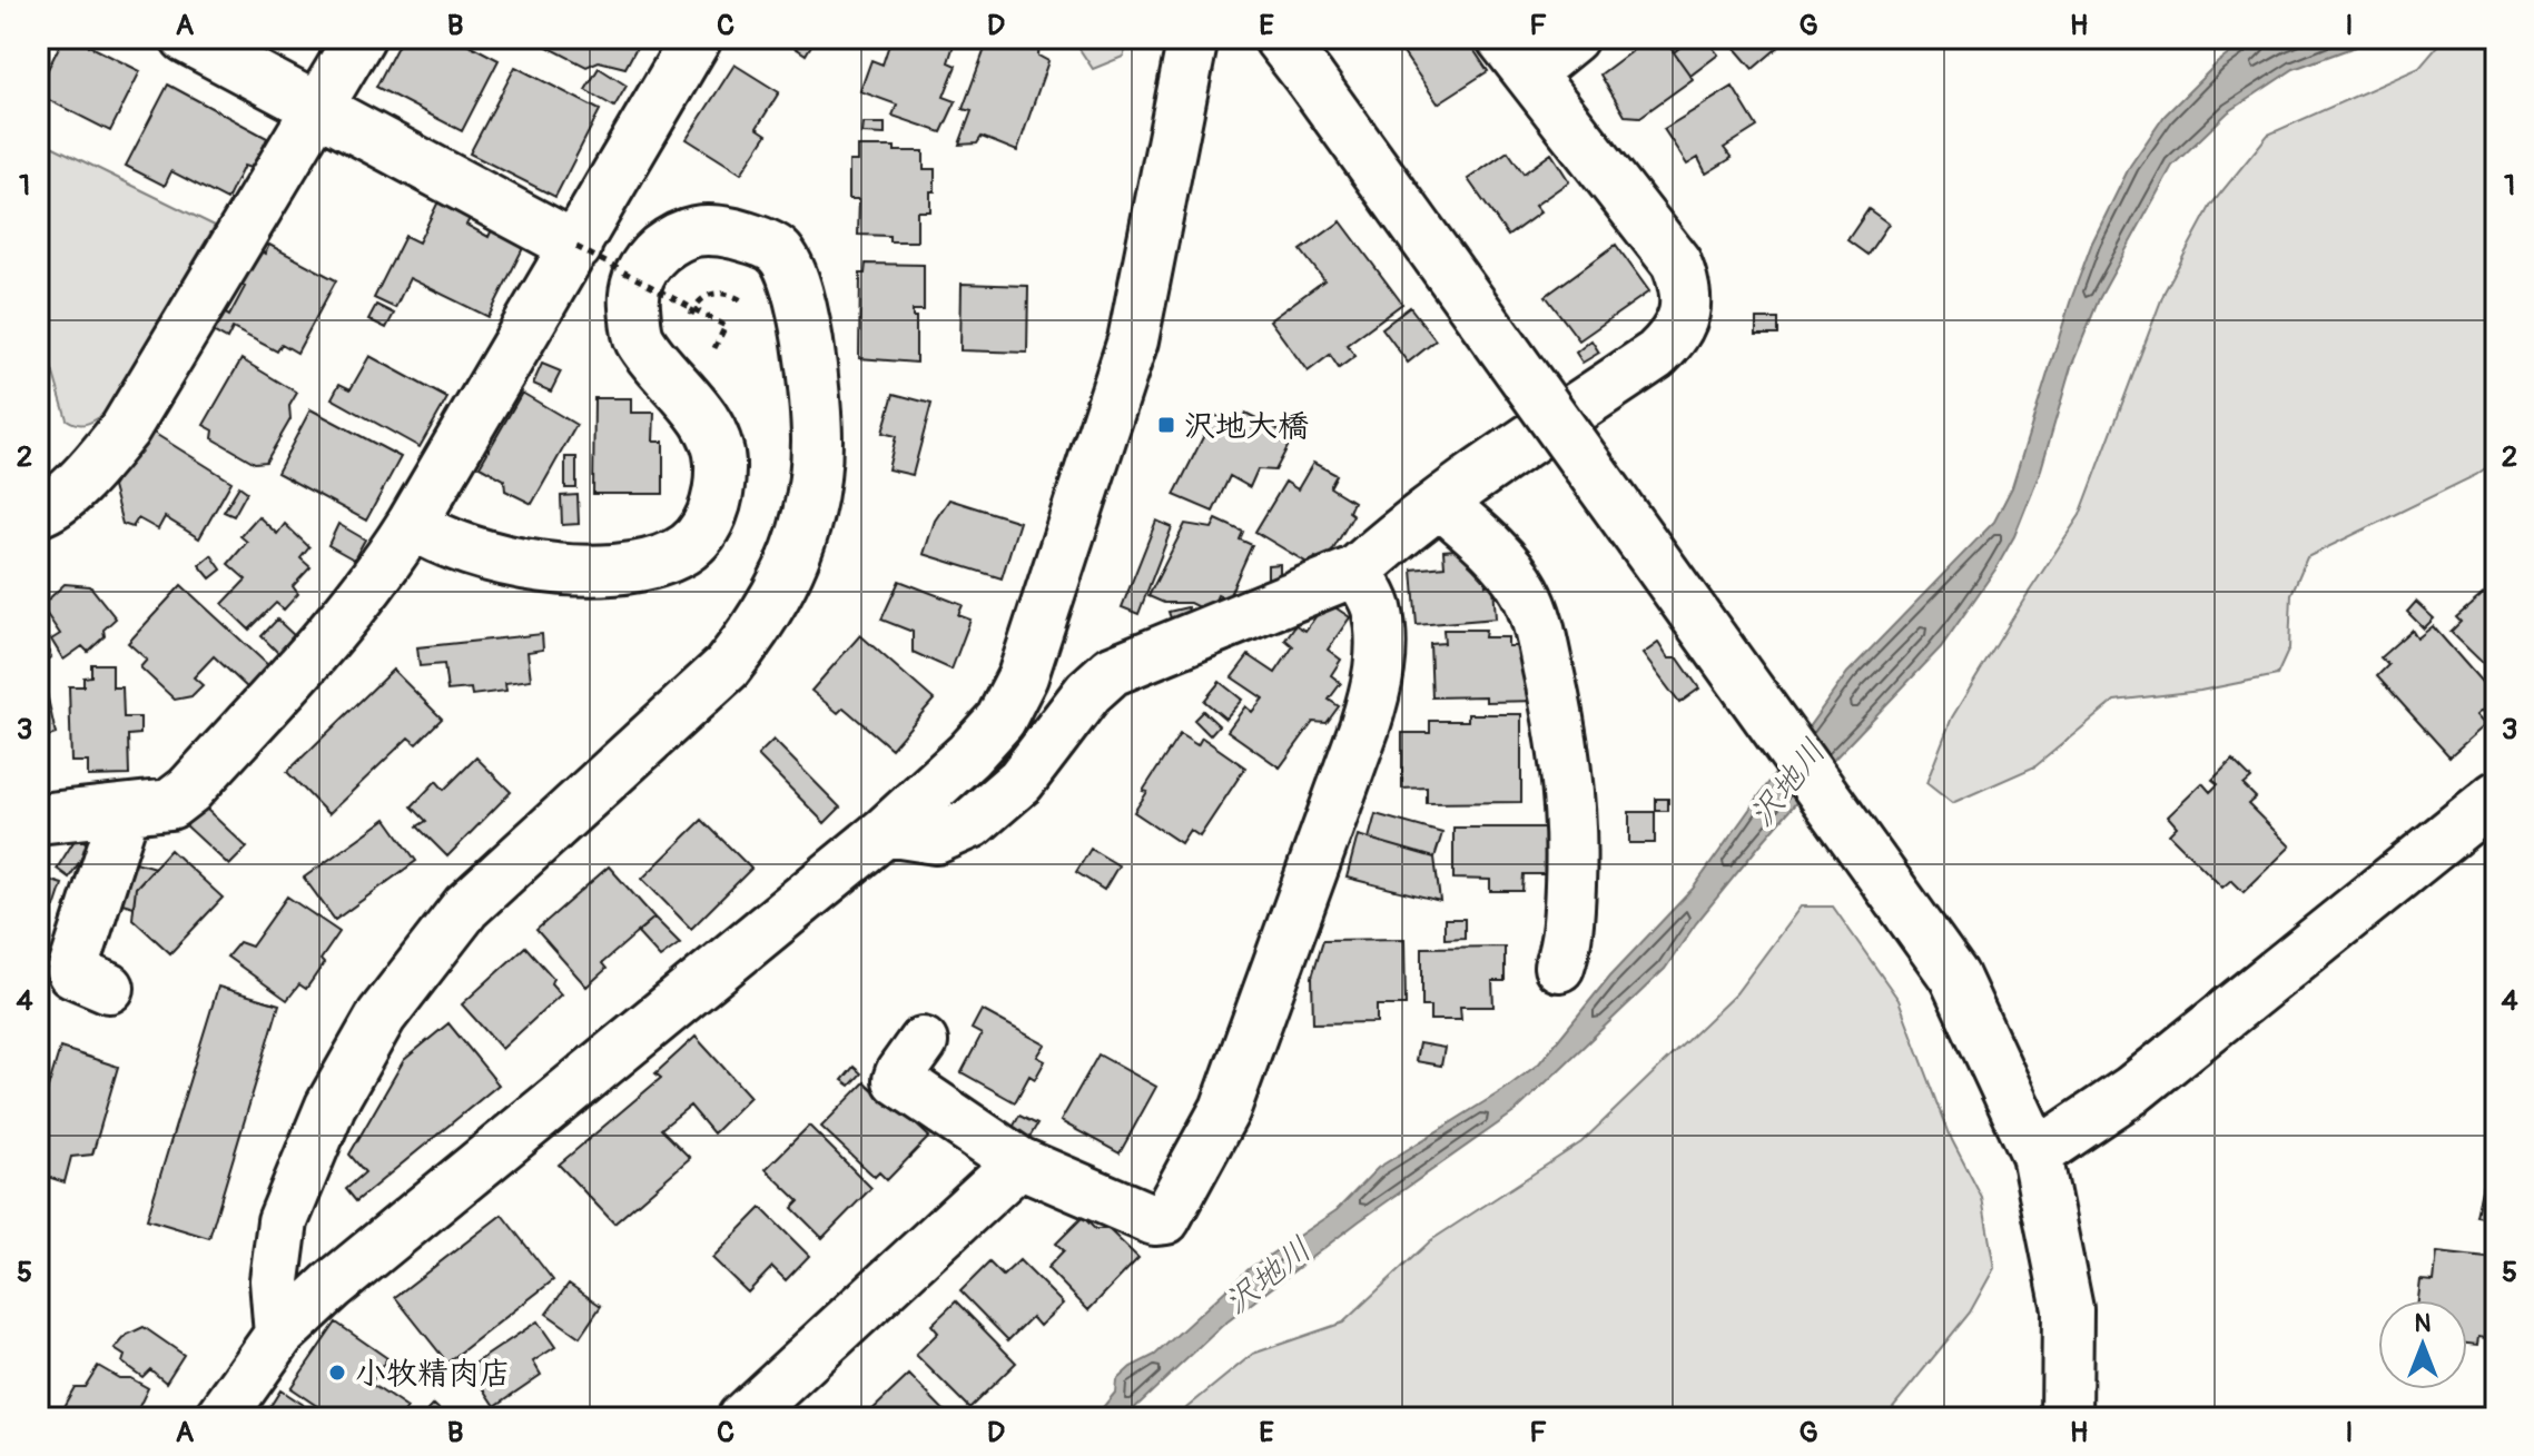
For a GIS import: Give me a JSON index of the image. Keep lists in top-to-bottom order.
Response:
{
  "water": ["沢地川"],
  "places": {
    "transit": ["沢地大橋"],
    "other": ["小牧精肉店"]
  },
  "north": "top",
  "grid": {
    "columns": [
      "A",
      "B",
      "C",
      "D",
      "E",
      "F",
      "G",
      "H",
      "I"
    ],
    "rows": [
      "1",
      "2",
      "3",
      "4",
      "5"
    ]
  }
}
